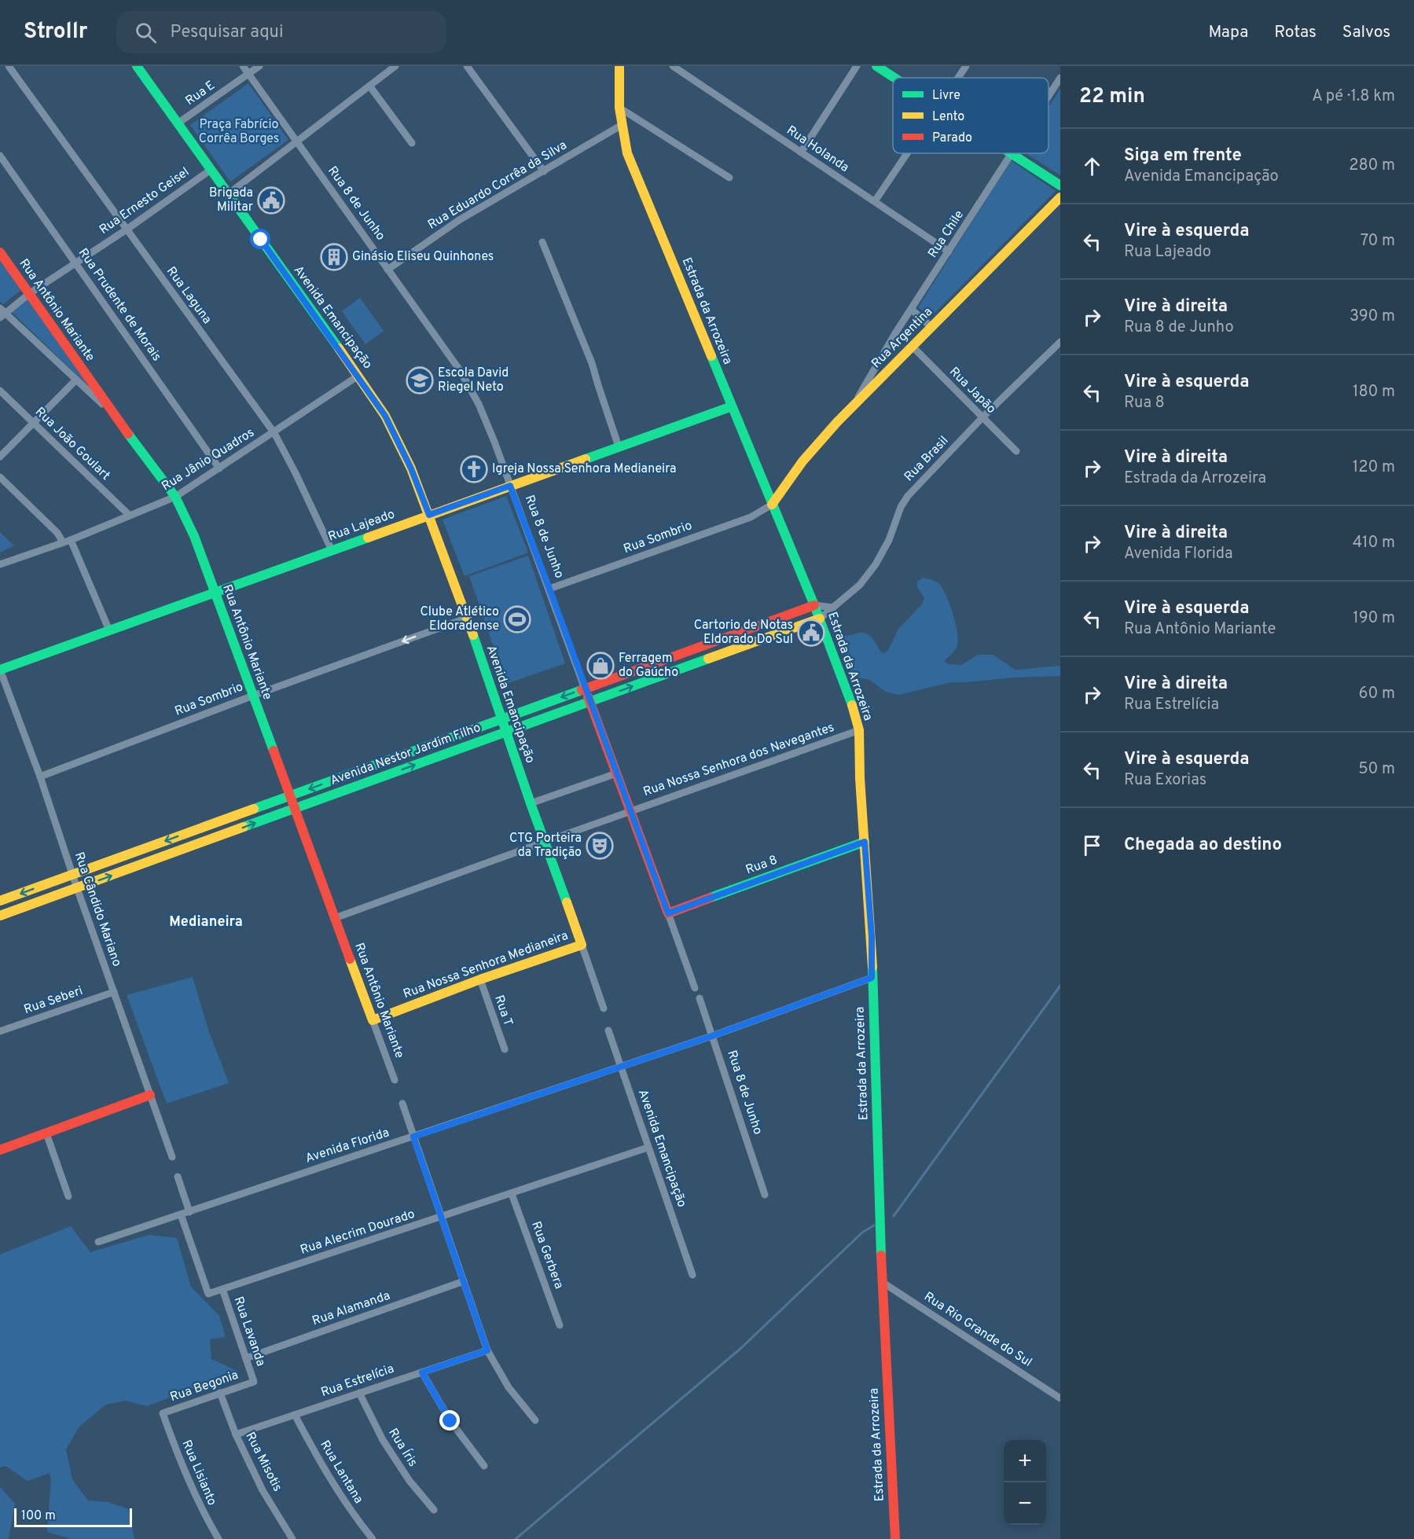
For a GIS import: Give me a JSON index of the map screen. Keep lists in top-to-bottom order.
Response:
{
  "streets": {
    "main road": [
      "Rua 8 de Junho",
      "Rua Antônio Mariante",
      "Estrada da Arrozeira",
      "Avenida Emancipação",
      "Rua Argentina",
      "Rua Lajeado",
      "Avenida Nestor Jardim Filho",
      "Rua 8",
      "Rua Nossa Senhora Medianeira"
    ],
    "street": [
      "Rua E",
      "Rua Holanda",
      "Rua Eduardo Corrêa da Silva",
      "Rua Ernesto Geisel",
      "Rua Chile",
      "Rua Laguna",
      "Rua Prudente de Morais",
      "Rua Japão",
      "Rua João Goulart",
      "Rua Brasil",
      "Rua Jânio Quadros",
      "Rua Sombrio",
      "Rua Nossa Senhora dos Navegantes",
      "Rua Cândido Mariano",
      "Rua Seberi",
      "Rua T",
      "Avenida Florida",
      "Rua Alecrim Dourado",
      "Rua Gerbera",
      "Rua Alamanda",
      "Rua Rio Grande do Sul",
      "Rua Lavanda",
      "Rua Estrelícia",
      "Rua Begonia",
      "Rua Íris",
      "Rua Misotis",
      "Rua Lantana",
      "Rua Lisianto"
    ]
  },
  "crossings": [
    ["Rua E", "Rua 8 de Junho"],
    ["Rua E", "Avenida Emancipação"],
    ["Rua Holanda", "Rua Chile"],
    ["Rua Eduardo Corrêa da Silva", "Rua 8 de Junho"],
    ["Rua Eduardo Corrêa da Silva", "Estrada da Arrozeira"],
    ["Rua Ernesto Geisel", "Rua Laguna"],
    ["Rua Ernesto Geisel", "Rua Prudente de Morais"],
    ["Rua Ernesto Geisel", "Rua Antônio Mariante"],
    ["Rua Ernesto Geisel", "Avenida Emancipação"],
    ["Rua 8 de Junho", "Rua Lajeado"],
    ["Rua 8 de Junho", "Rua Sombrio"],
    ["Rua 8 de Junho", "Avenida Nestor Jardim Filho"],
    ["Rua 8 de Junho", "Rua Nossa Senhora dos Navegantes"],
    ["Rua 8 de Junho", "Rua 8"],
    ["Rua 8 de Junho", "Avenida Florida"],
    ["Rua Chile", "Rua Argentina"],
    ["Rua Laguna", "Rua Jânio Quadros"],
    ["Rua Laguna", "Rua Lajeado"],
    ["Rua Prudente de Morais", "Rua Jânio Quadros"],
    ["Rua Antônio Mariante", "Rua Jânio Quadros"],
    ["Rua Antônio Mariante", "Rua Lajeado"],
    ["Rua Antônio Mariante", "Rua Sombrio"],
    ["Rua Antônio Mariante", "Avenida Nestor Jardim Filho"],
    ["Rua Antônio Mariante", "Rua Nossa Senhora dos Navegantes"],
    ["Rua Antônio Mariante", "Rua Nossa Senhora Medianeira"],
    ["Estrada da Arrozeira", "Rua Argentina"],
    ["Estrada da Arrozeira", "Rua Brasil"],
    ["Estrada da Arrozeira", "Rua Lajeado"],
    ["Estrada da Arrozeira", "Rua Sombrio"],
    ["Estrada da Arrozeira", "Avenida Nestor Jardim Filho"],
    ["Estrada da Arrozeira", "Rua Nossa Senhora dos Navegantes"],
    ["Estrada da Arrozeira", "Rua 8"],
    ["Estrada da Arrozeira", "Avenida Florida"],
    ["Estrada da Arrozeira", "Rua Rio Grande do Sul"],
    ["Avenida Emancipação", "Rua Jânio Quadros"],
    ["Avenida Emancipação", "Rua Lajeado"],
    ["Avenida Emancipação", "Rua Sombrio"],
    ["Avenida Emancipação", "Avenida Nestor Jardim Filho"],
    ["Avenida Emancipação", "Rua Nossa Senhora dos Navegantes"],
    ["Avenida Emancipação", "Rua Nossa Senhora Medianeira"],
    ["Avenida Emancipação", "Avenida Florida"],
    ["Avenida Emancipação", "Rua Alecrim Dourado"],
    ["Rua Argentina", "Rua Japão"],
    ["Rua Argentina", "Rua Sombrio"],
    ["Rua Japão", "Rua Brasil"],
    ["Rua João Goulart", "Rua Jânio Quadros"],
    ["Rua Brasil", "Avenida Nestor Jardim Filho"],
    ["Rua Lajeado", "Rua Cândido Mariano"],
    ["Rua Sombrio", "Rua Cândido Mariano"],
    ["Avenida Nestor Jardim Filho", "Rua Cândido Mariano"],
    ["Rua Cândido Mariano", "Rua Seberi"],
    ["Rua Nossa Senhora Medianeira", "Rua T"],
    ["Avenida Florida", "Rua Alecrim Dourado"],
    ["Rua Alecrim Dourado", "Rua Gerbera"],
    ["Rua Alecrim Dourado", "Rua Lavanda"],
    ["Rua Alamanda", "Rua Lavanda"],
    ["Rua Lavanda", "Rua Begonia"],
    ["Rua Estrelícia", "Rua Íris"],
    ["Rua Estrelícia", "Rua Misotis"],
    ["Rua Estrelícia", "Rua Lantana"],
    ["Rua Begonia", "Rua Misotis"],
    ["Rua Begonia", "Rua Lisianto"]
  ],
  "districts": ["Medianeira"],
  "parks": ["Praça Fabrício Corrêa Borges"],
  "places": {
    "public building": ["Brigada Militar", "Cartorio de Notas Eldorado Do Sul"],
    "building": ["Ginásio Eliseu Quinhones"],
    "school or university": ["Escola David Riegel Neto"],
    "church": ["Igreja Nossa Senhora Medianeira"],
    "sports": ["Clube Atlético Eldoradense"],
    "shop": ["Ferragem do Gaúcho"],
    "theatre": ["CTG Porteira da Tradição"]
  },
  "legend": ["Livre", "Lento", "Parado"],
  "scale_bar": "100 m",
  "page": {
    "header": "Strollr",
    "search": "Pesquisar aqui",
    "nav": ["Mapa", "Rotas", "Salvos"],
    "heading": ["22 min", "A pé · 1.8 km"],
    "list": [
      ["Siga em frente", "Avenida Emancipação", "280 m"],
      ["Vire à esquerda", "Rua Lajeado", "70 m"],
      ["Vire à direita", "Rua 8 de Junho", "390 m"],
      ["Vire à esquerda", "Rua 8", "180 m"],
      ["Vire à direita", "Estrada da Arrozeira", "120 m"],
      ["Vire à direita", "Avenida Florida", "410 m"],
      ["Vire à esquerda", "Rua Antônio Mariante", "190 m"],
      ["Vire à direita", "Rua Estrelícia", "60 m"],
      ["Vire à esquerda", "Rua Exorias", "50 m"],
      "Chegada ao destino"
    ],
    "map_buttons": ["+", "−"],
    "scale": "100 m"
  }
}
